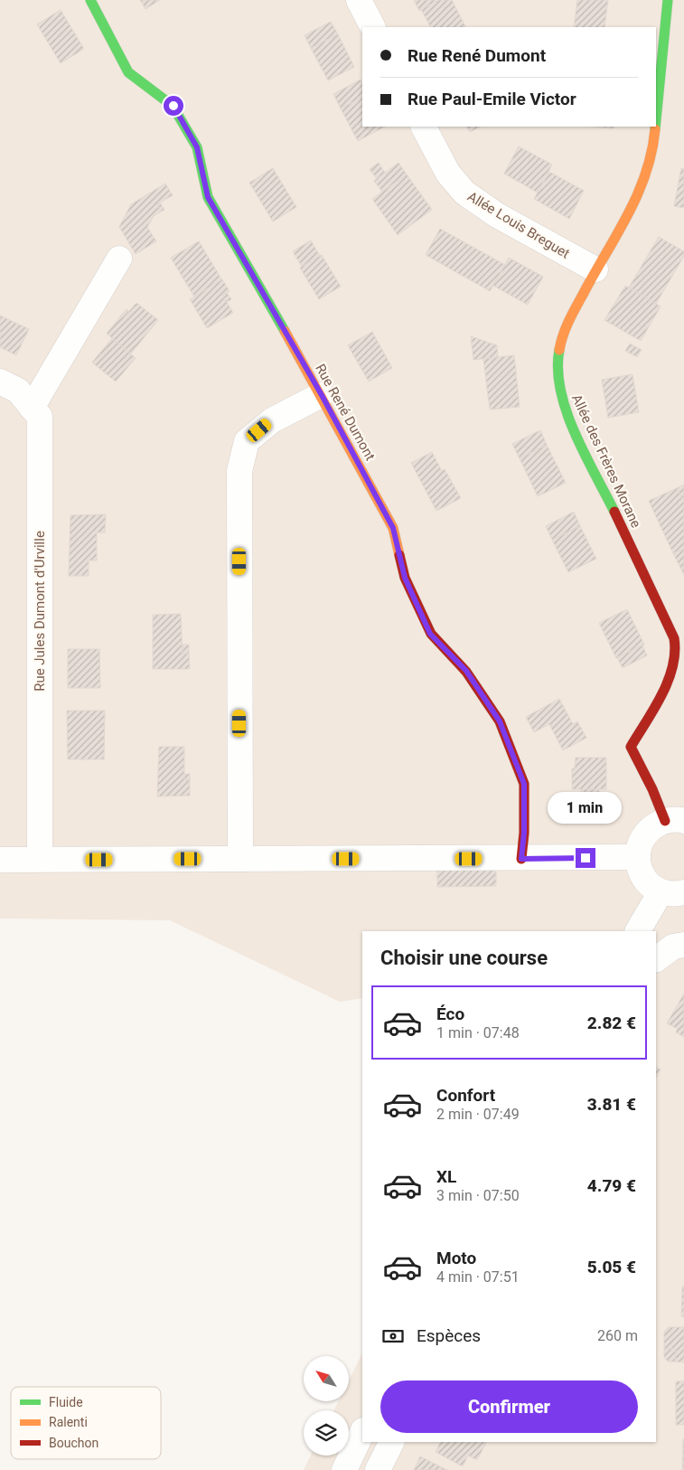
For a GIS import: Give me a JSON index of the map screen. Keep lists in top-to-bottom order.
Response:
{
  "streets": {
    "street": [
      "Allée Louis Breguet",
      "Rue René Dumont",
      "Allée des Frères Morane",
      "Rue Jules Dumont d'Urville"
    ]
  },
  "crossings": [
    ["Allée Louis Breguet", "Allée des Frères Morane"]
  ],
  "legend": ["Fluide", "Ralenti", "Bouchon"],
  "north": "top left",
  "page": {
    "banner": ["Rue René Dumont", "Rue Paul-Emile Victor"],
    "bubble": "1 min",
    "heading": "Choisir une course",
    "list": [
      {
        "name": "Éco",
        "note": "1 min · 07:48",
        "value": "2.82 €"
      },
      {
        "name": "Confort",
        "note": "2 min · 07:49",
        "value": "3.81 €"
      },
      {
        "name": "XL",
        "note": "3 min · 07:50",
        "value": "4.79 €"
      },
      {
        "name": "Moto",
        "note": "4 min · 07:51",
        "value": "5.05 €"
      }
    ],
    "pay": ["Espèces", "260 m"],
    "buttons": "Confirmer"
  }
}
